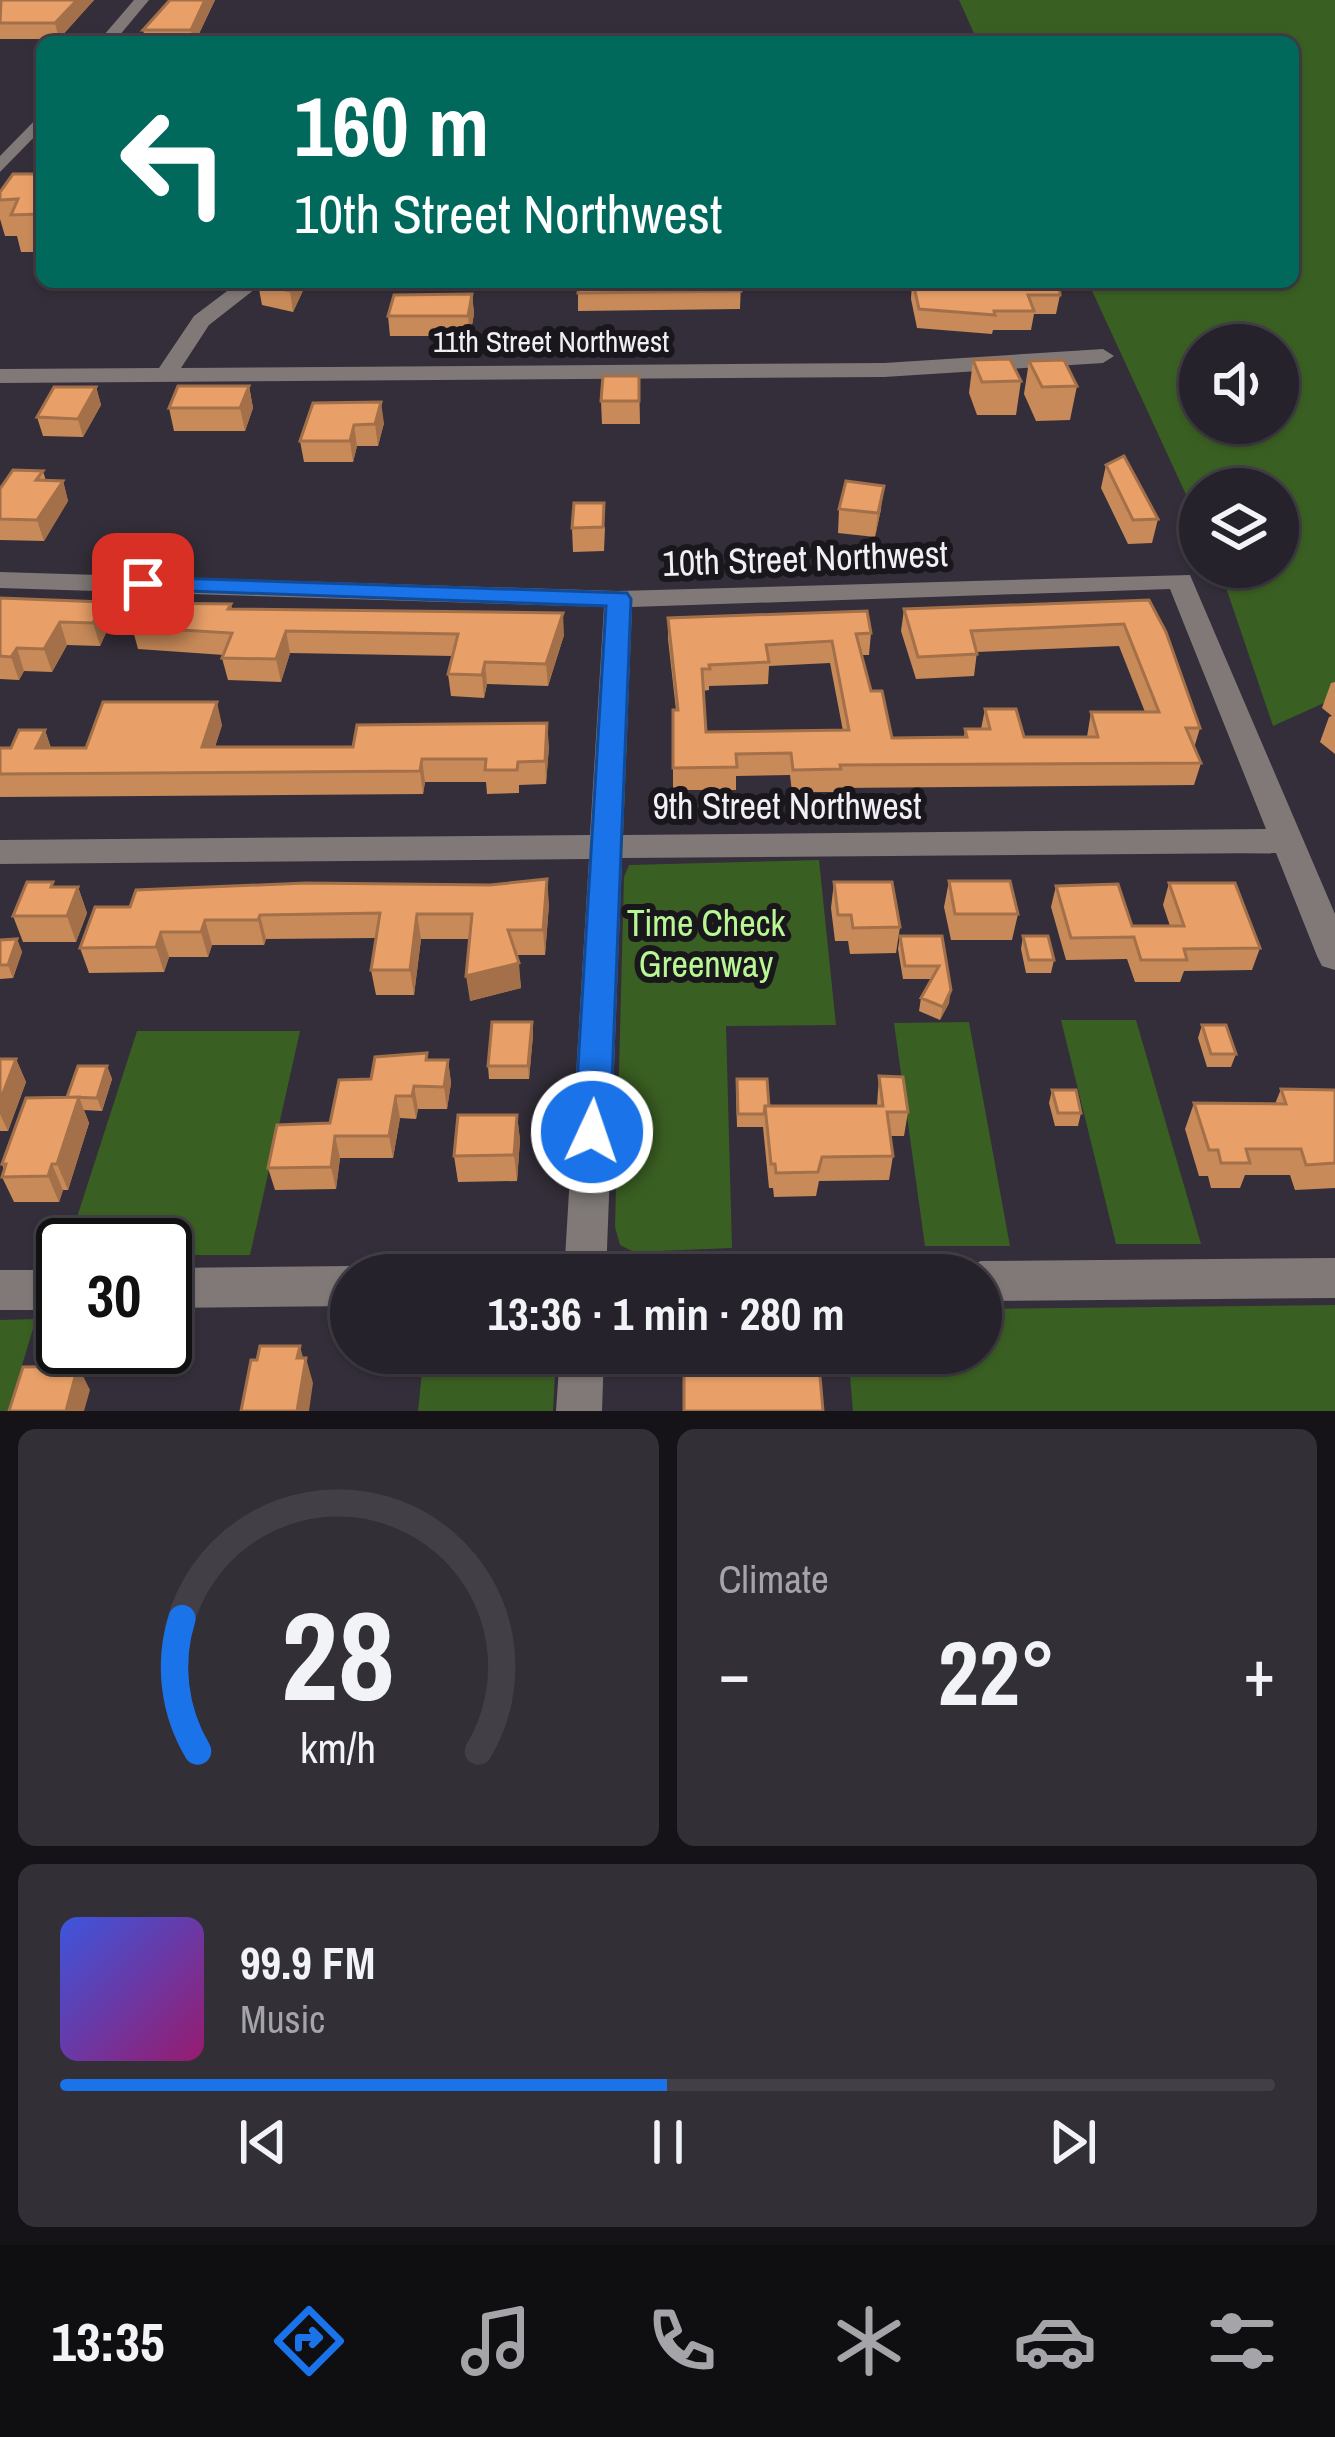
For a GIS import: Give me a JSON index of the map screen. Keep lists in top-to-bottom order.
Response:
{
  "streets": {
    "street": ["11th Street Northwest", "10th Street Northwest", "9th Street Northwest"]
  },
  "crossings": [
    ["10th Street Northwest", "9th Street Northwest"]
  ],
  "parks": ["Time Check Greenway"],
  "page": {
    "turn": ["160 m", "10th Street Northwest"],
    "limit": "30",
    "trip": "13:36 · 1 min · 280 m",
    "tile": "Climate",
    "heat": ["−", "22°", "+"],
    "song": ["99.9 FM", "Music"],
    "tabs": "13:35",
    "gauge": ["28", "km/h"]
  }
}
